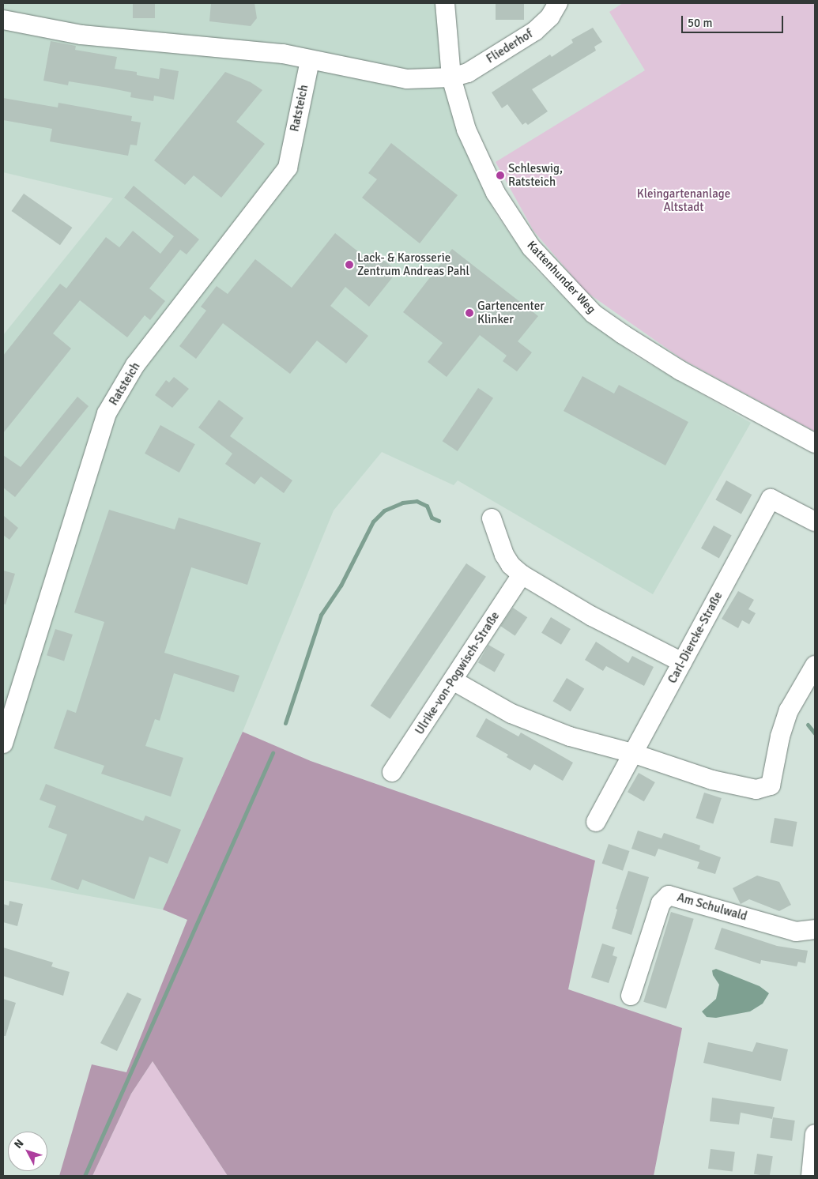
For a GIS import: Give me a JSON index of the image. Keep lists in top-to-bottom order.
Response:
{
  "streets": {
    "street": [
      "Fliederhof",
      "Ratsteich",
      "Kattenhunder Weg",
      "Carl-Diercke-Straße",
      "Ulrike-von-Pogwisch-Straße",
      "Am Schulwald"
    ]
  },
  "crossings": [
    ["Fliederhof", "Kattenhunder Weg"]
  ],
  "parks": ["Kleingartenanlage Altstadt"],
  "places": ["Schleswig, Ratsteich", "Lack- & Karosserie Zentrum Andreas Pahl", "Gartencenter Klinker"],
  "scale_bar": "50 m",
  "north": "top left"
}
